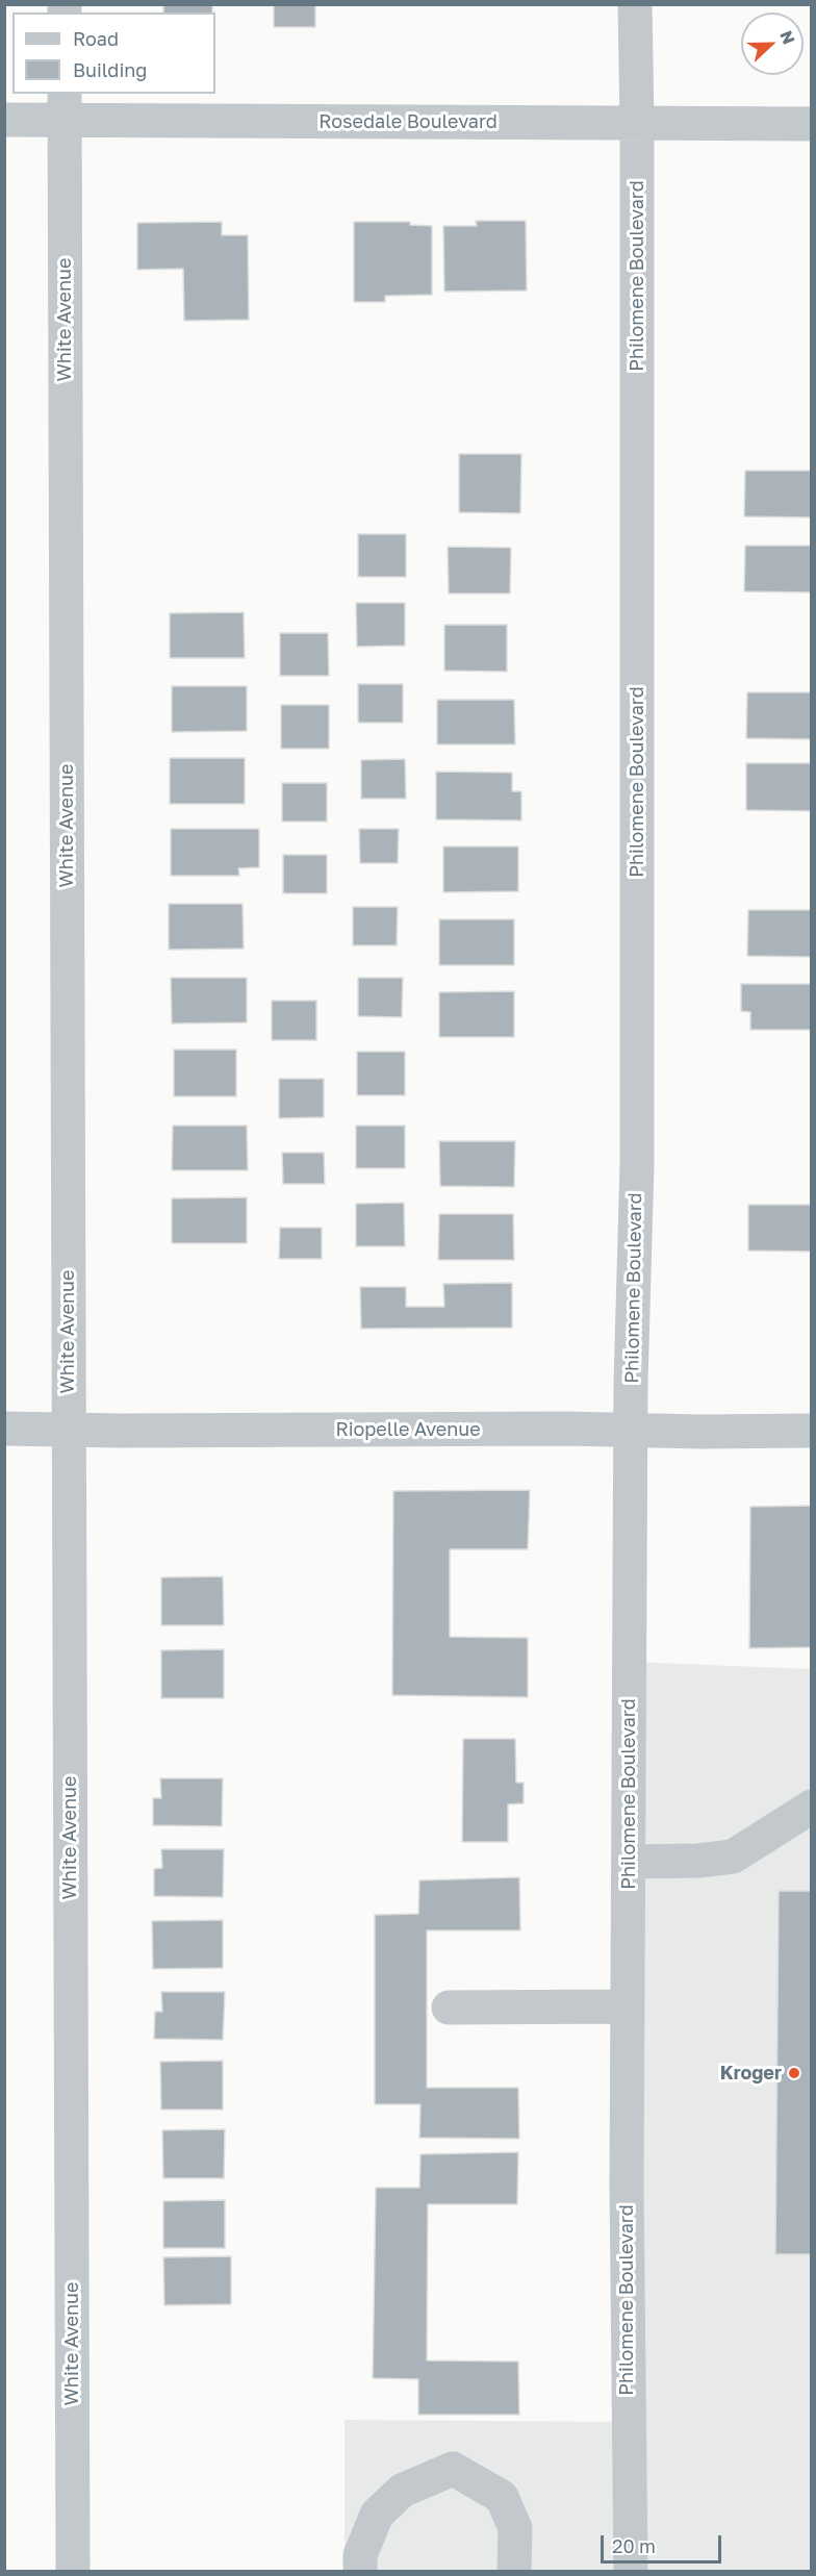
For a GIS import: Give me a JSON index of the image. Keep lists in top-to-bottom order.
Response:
{
  "streets": {
    "street": [
      "Rosedale Boulevard",
      "Philomene Boulevard",
      "White Avenue",
      "Riopelle Avenue"
    ]
  },
  "crossings": [
    ["Rosedale Boulevard", "Philomene Boulevard"],
    ["Rosedale Boulevard", "White Avenue"],
    ["Philomene Boulevard", "Riopelle Avenue"],
    ["White Avenue", "Riopelle Avenue"]
  ],
  "places": ["Kroger"],
  "legend": ["Road", "Building"],
  "scale_bar": "20 m",
  "north": "right"
}
